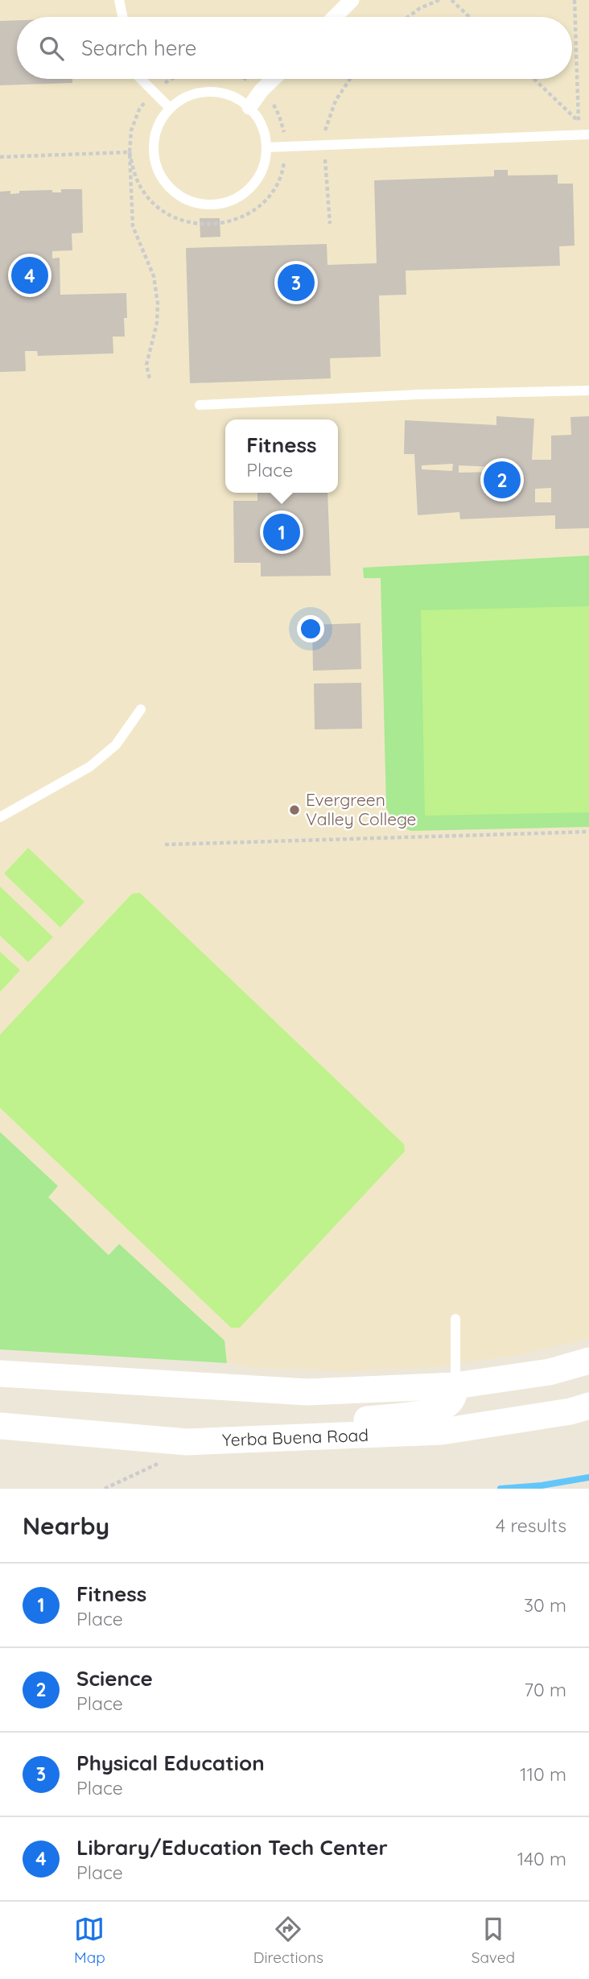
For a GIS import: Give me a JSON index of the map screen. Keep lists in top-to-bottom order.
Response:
{
  "streets": {
    "street": ["Yerba Buena Road"]
  },
  "places": ["Evergreen Valley College"],
  "page": {
    "search": "Search here",
    "pins": [
      "4",
      "3",
      "2",
      "1"
    ],
    "popup": ["Fitness", "Place"],
    "heading": ["Nearby", "4 results"],
    "list": [
      {
        "mark": "1",
        "name": "Fitness",
        "note": "Place",
        "value": "30 m"
      },
      {
        "mark": "2",
        "name": "Science",
        "note": "Place",
        "value": "70 m"
      },
      {
        "mark": "3",
        "name": "Physical Education",
        "note": "Place",
        "value": "110 m"
      },
      {
        "mark": "4",
        "name": "Library/Education Tech Center",
        "note": "Place",
        "value": "140 m"
      }
    ],
    "nav": ["Map", "Directions", "Saved"]
  }
}
